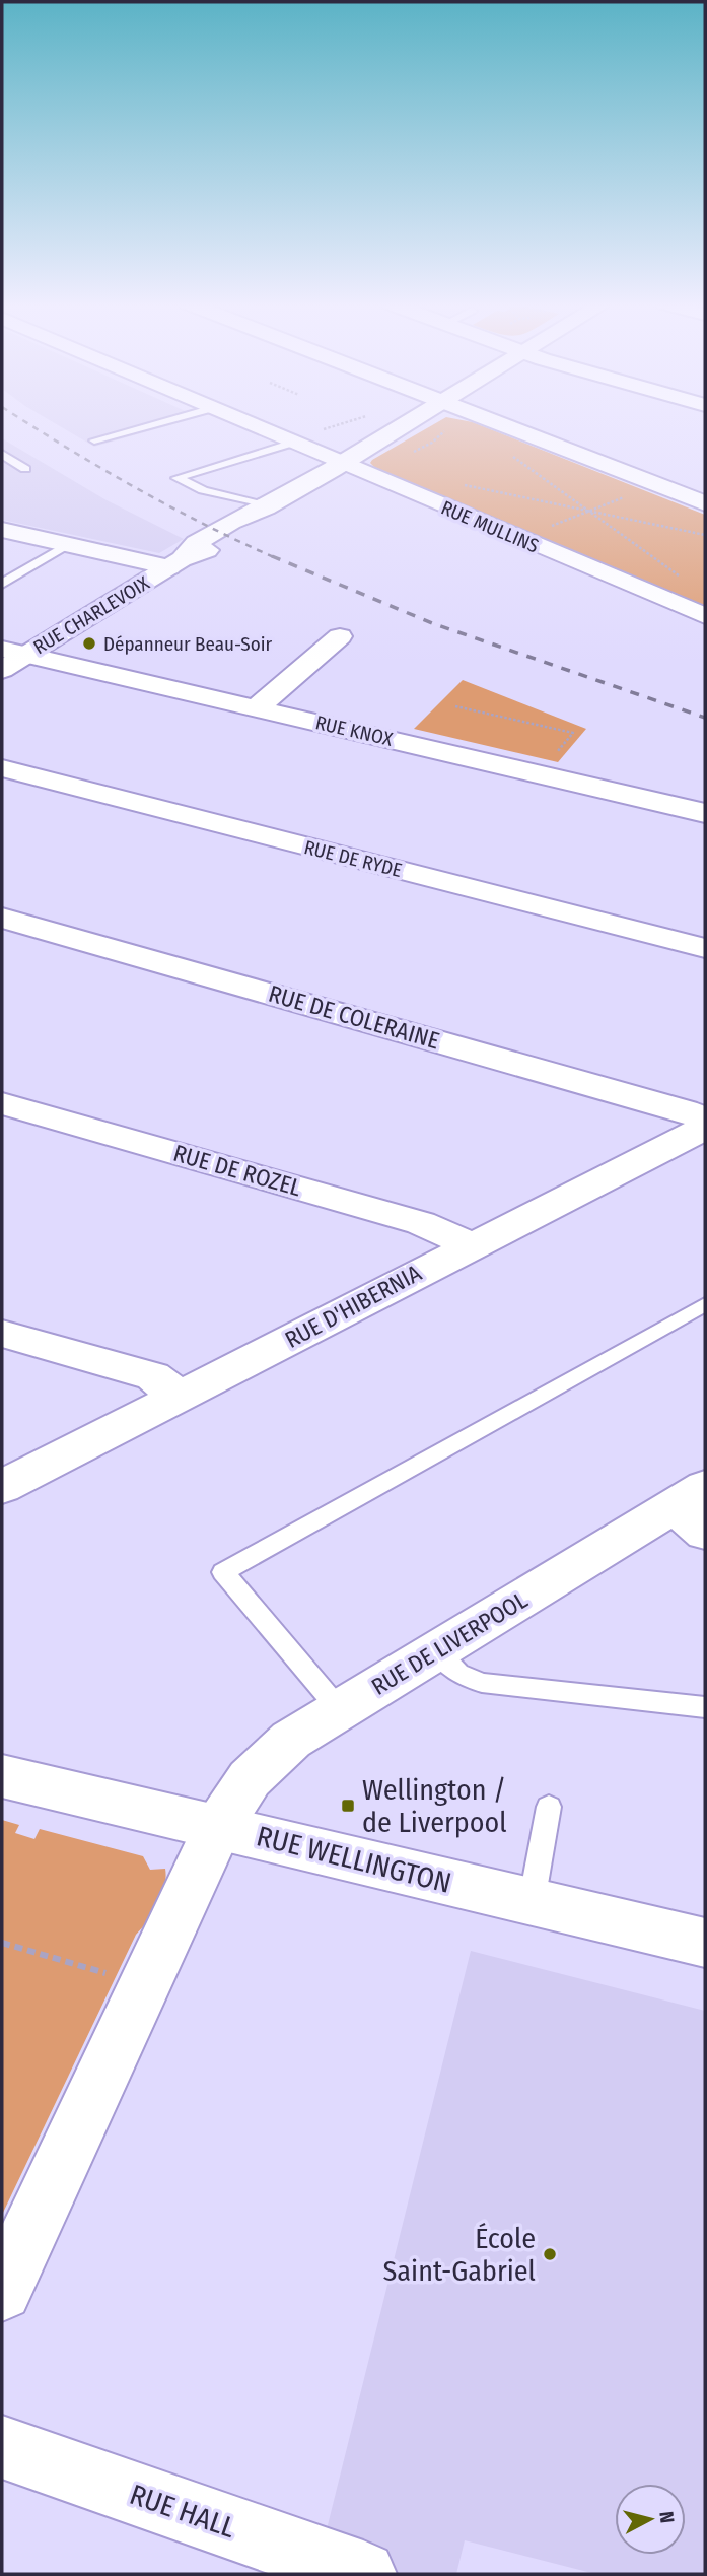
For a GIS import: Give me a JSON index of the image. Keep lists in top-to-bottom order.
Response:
{
  "streets": {
    "street": [
      "RUE MULLINS",
      "RUE CHARLEVOIX",
      "RUE KNOX",
      "RUE DE RYDE",
      "RUE DE COLERAINE",
      "RUE DE ROZEL",
      "RUE D'HIBERNIA",
      "RUE DE LIVERPOOL",
      "RUE WELLINGTON",
      "RUE HALL"
    ]
  },
  "crossings": [
    ["RUE MULLINS", "RUE CHARLEVOIX"],
    ["RUE CHARLEVOIX", "RUE KNOX"],
    ["RUE DE ROZEL", "RUE D'HIBERNIA"],
    ["RUE DE LIVERPOOL", "RUE WELLINGTON"]
  ],
  "places": {
    "other": ["Dépanneur Beau-Soir", "École Saint-Gabriel"],
    "transit": ["Wellington / de Liverpool"]
  },
  "north": "right"
}
